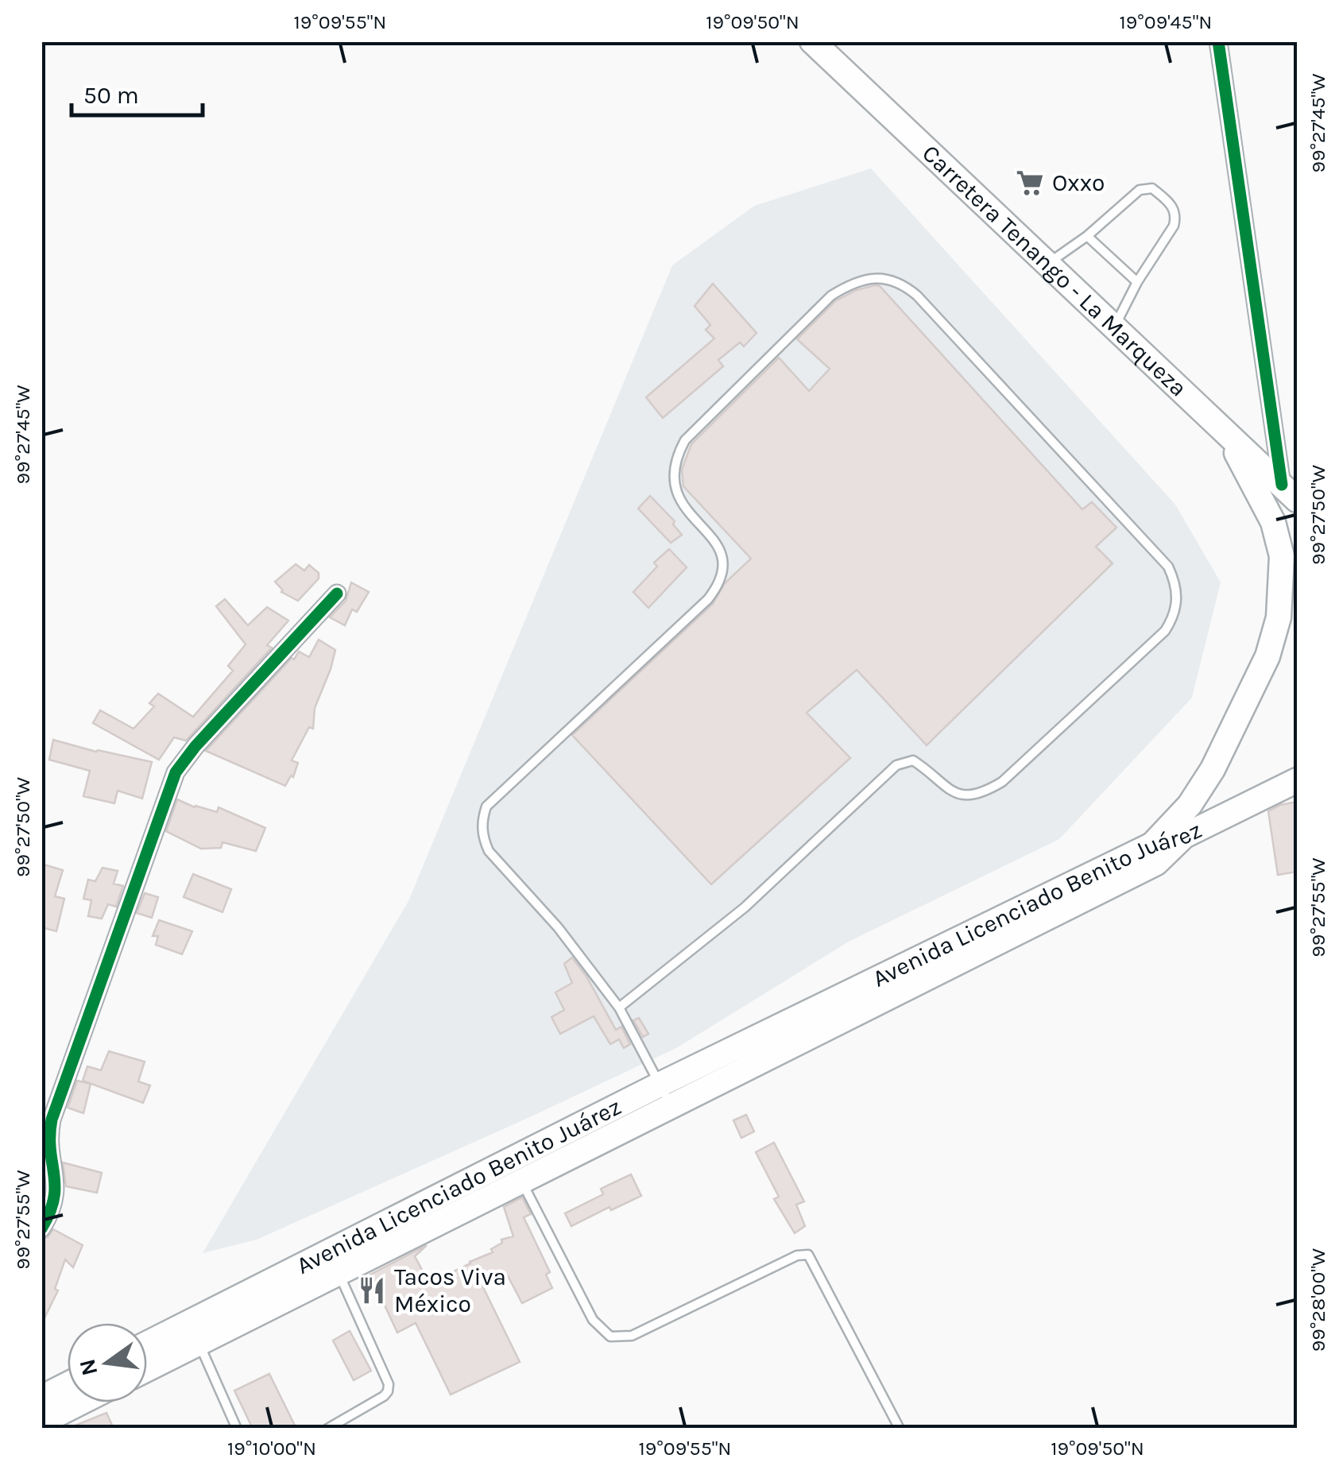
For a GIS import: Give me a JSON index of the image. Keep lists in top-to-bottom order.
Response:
{
  "streets": {
    "main road": ["Carretera Tenango - La Marqueza", "Avenida Licenciado Benito Juárez"]
  },
  "places": {
    "supermarket": ["Oxxo"],
    "restaurant": ["Tacos Viva México"]
  },
  "scale_bar": "50 m",
  "north": "left",
  "coordinates": [
    "19°09'55\"N",
    "19°09'50\"N",
    "19°09'45\"N",
    "99°27'45\"W",
    "99°27'50\"W",
    "99°27'55\"W",
    "99°28'00\"W",
    "19°10'00\"N"
  ]
}
